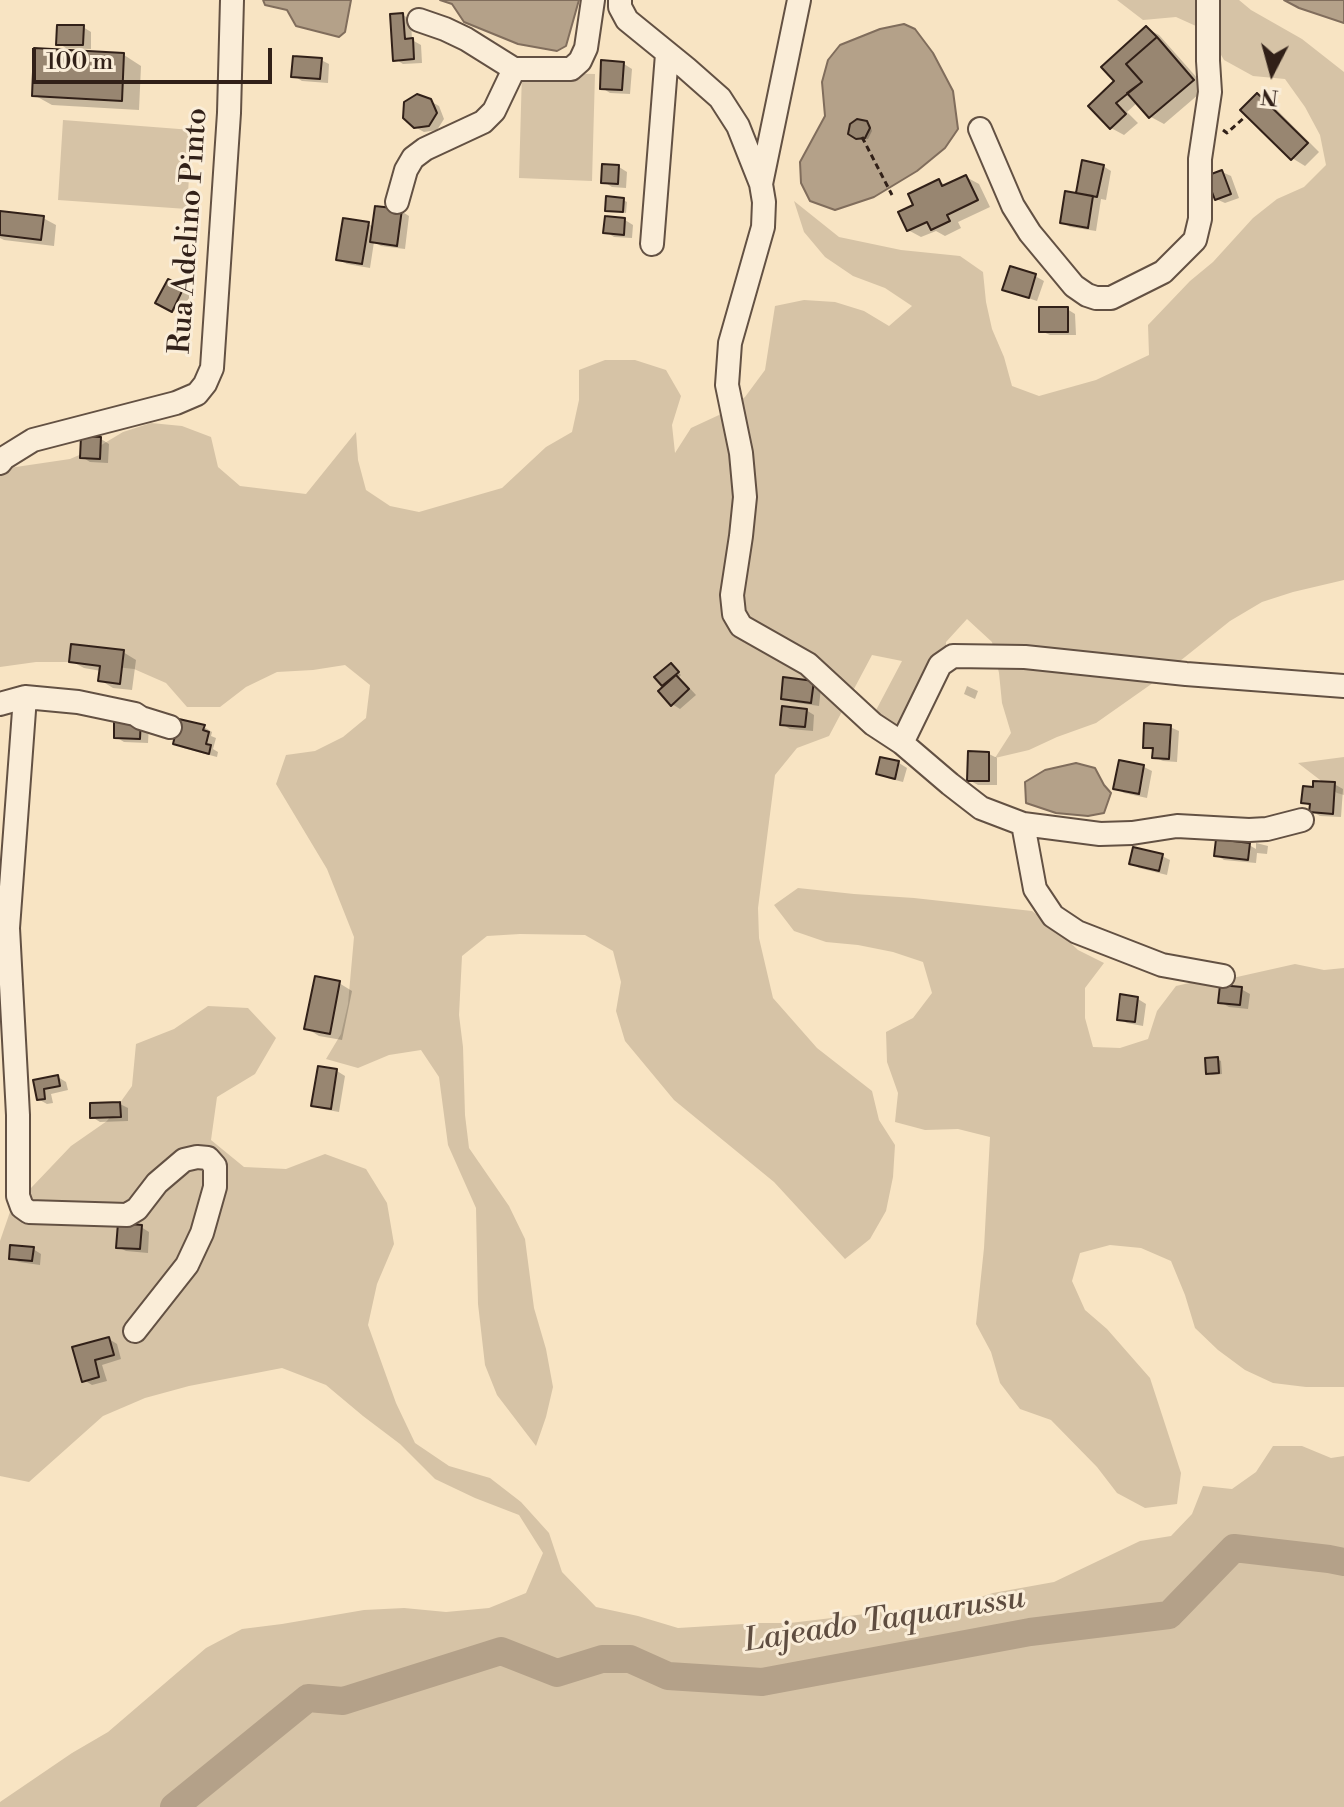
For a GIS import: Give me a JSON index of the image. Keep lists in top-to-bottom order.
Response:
{
  "streets": {
    "street": ["Rua Adelino Pinto"]
  },
  "water": ["Lajeado Taquarussu"],
  "scale_bar": "100 m",
  "north": "bottom"
}
